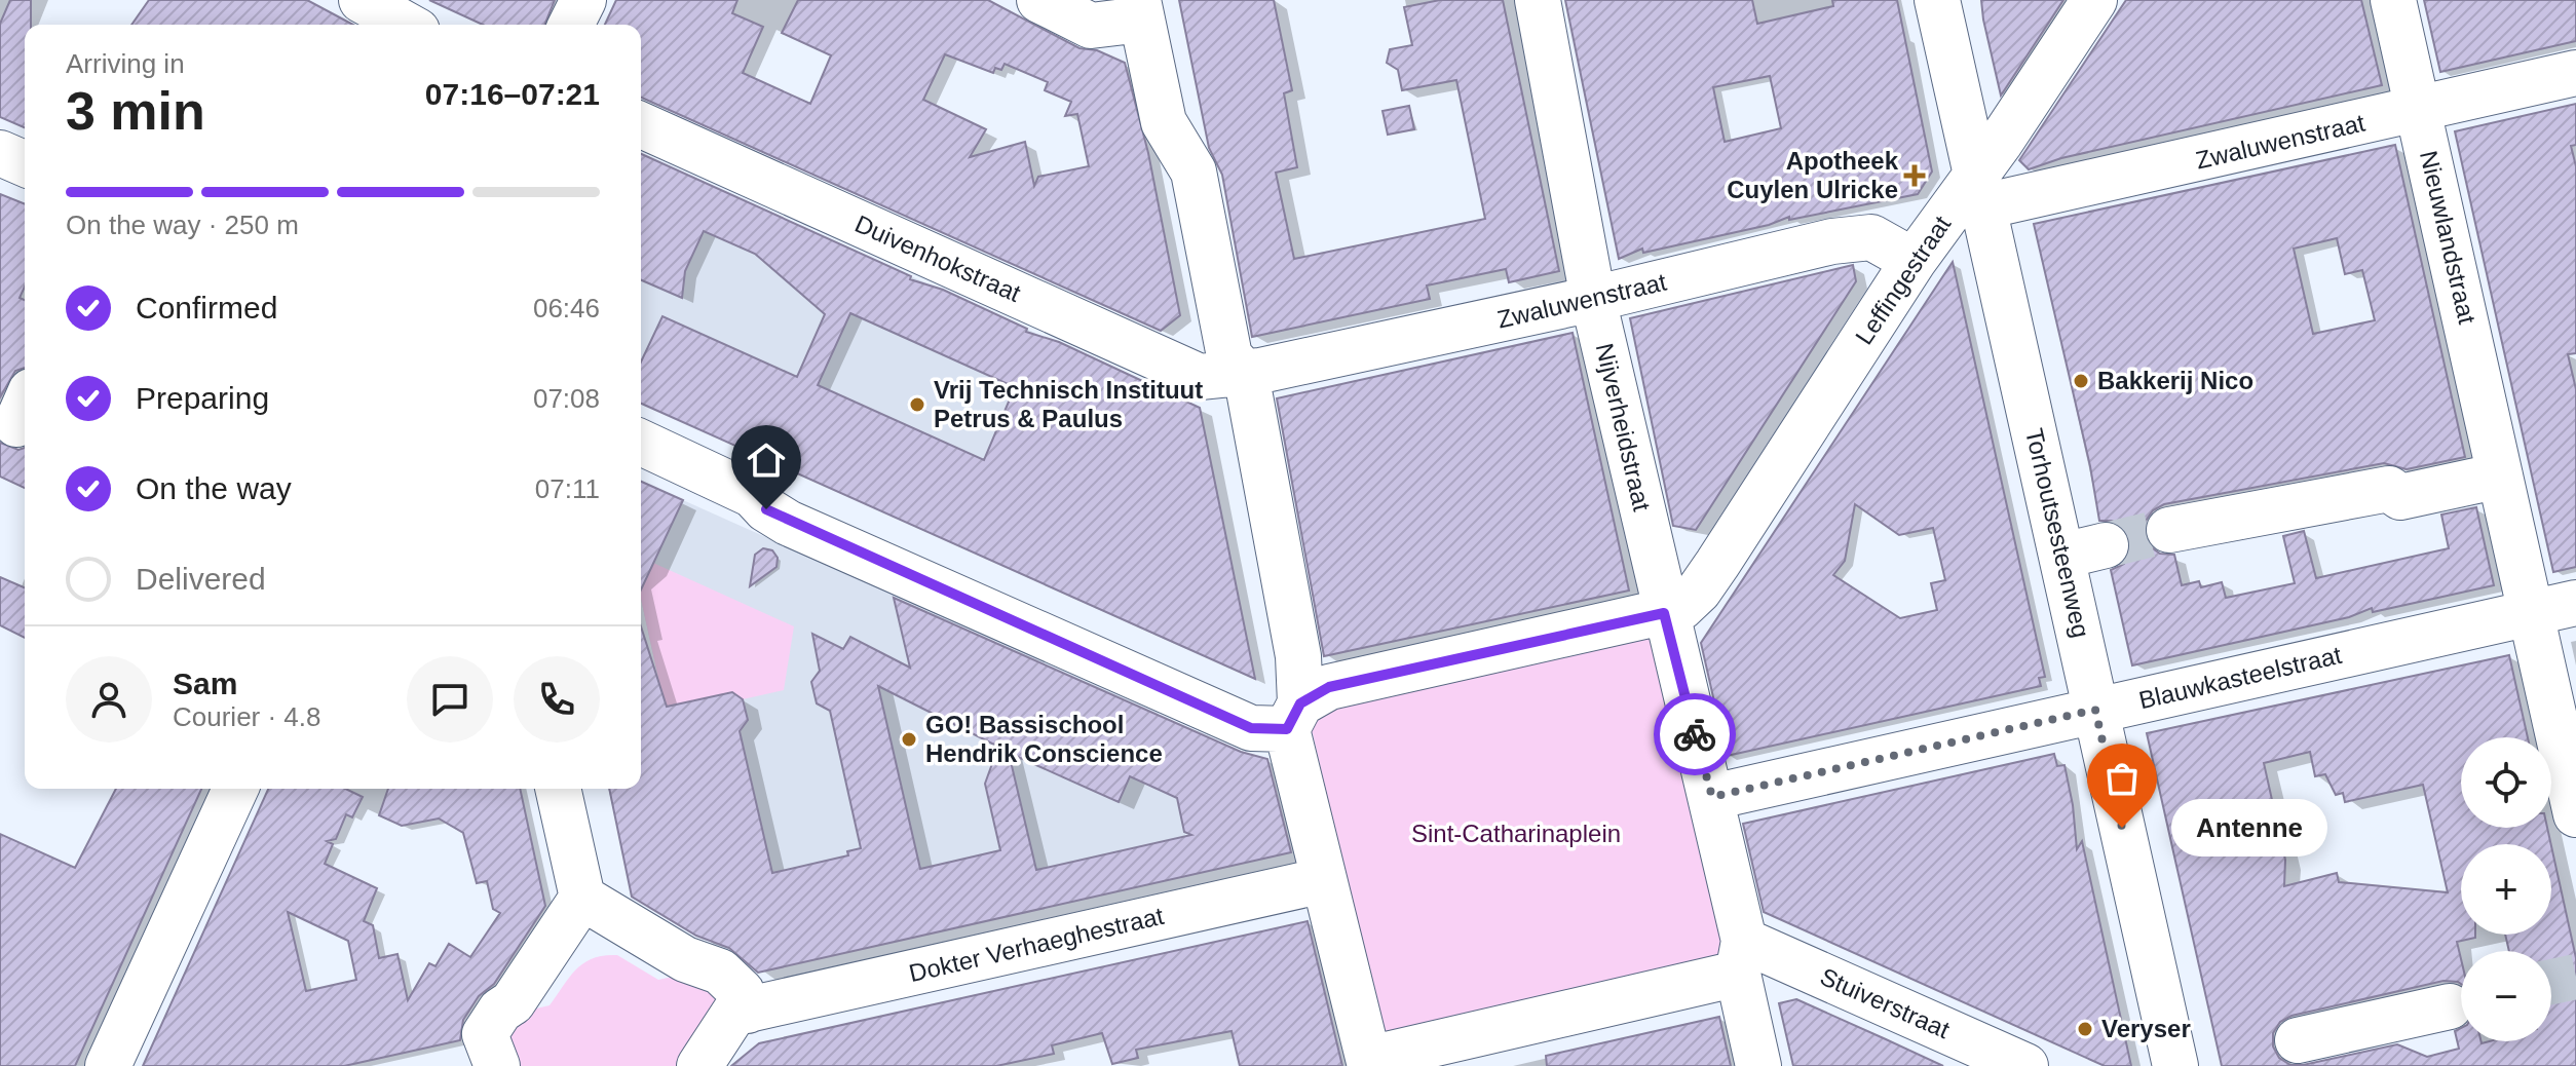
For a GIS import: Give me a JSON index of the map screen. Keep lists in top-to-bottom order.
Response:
{
  "streets": {
    "street": [
      "Zwaluwenstraat",
      "Nieuwlandstraat",
      "Duivenhokstraat",
      "Leffingestraat",
      "Nijverheidstraat",
      "Torhoutsesteenweg",
      "Blauwkasteelstraat",
      "Dokter Verhaeghestraat",
      "Stuiverstraat"
    ]
  },
  "crossings": [
    ["Zwaluwenstraat", "Nieuwlandstraat"],
    ["Zwaluwenstraat", "Duivenhokstraat"],
    ["Zwaluwenstraat", "Leffingestraat"],
    ["Zwaluwenstraat", "Nijverheidstraat"],
    ["Zwaluwenstraat", "Torhoutsesteenweg"],
    ["Nieuwlandstraat", "Blauwkasteelstraat"],
    ["Leffingestraat", "Nijverheidstraat"],
    ["Leffingestraat", "Torhoutsesteenweg"],
    ["Torhoutsesteenweg", "Blauwkasteelstraat"]
  ],
  "parks": ["Sint-Catharinaplein"],
  "places": {
    "health": ["Apotheek Cuylen Ulricke"],
    "other": [
      "Bakkerij Nico",
      "Vrij Technisch Instituut Petrus & Paulus",
      "GO! Bassischool Hendrik Conscience",
      "Antenne",
      "Veryser"
    ]
  },
  "page": {
    "heading": ["3 min", "Arriving in", "07:16–07:21"],
    "panel": ["Sam", "Courier · 4.8"],
    "bar": "On the way · 250 m",
    "list": [
      ["Confirmed", "06:46"],
      ["Preparing", "07:08"],
      ["On the way", "07:11"],
      "Delivered"
    ],
    "map_buttons": ["+", "−"],
    "bubble": "Antenne"
  }
}
